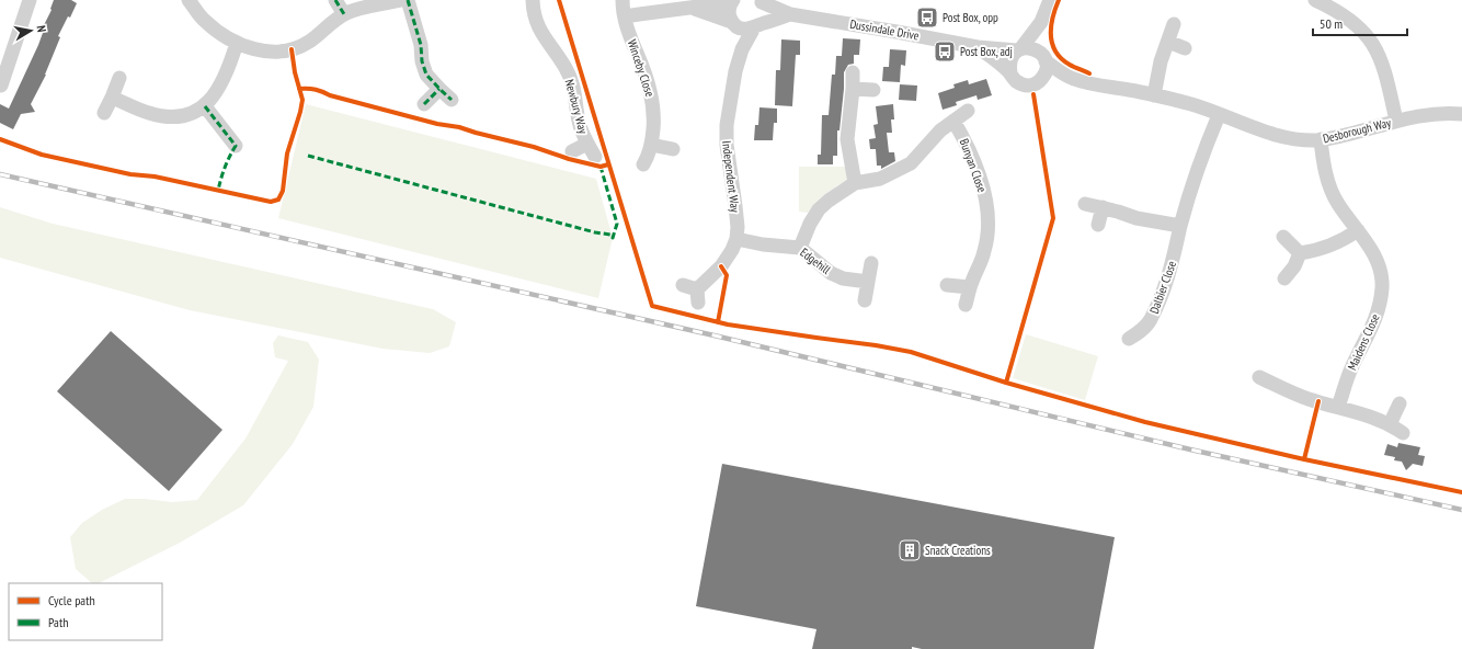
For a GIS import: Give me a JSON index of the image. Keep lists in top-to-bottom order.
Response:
{
  "streets": {
    "street": [
      "Dussindale Drive",
      "Winceby Close",
      "Newbury Way",
      "Desborough Way",
      "Bunyan Close",
      "Independent Way",
      "Edgehill",
      "Dalbier Close",
      "Maidens Close"
    ]
  },
  "crossings": [
    ["Dussindale Drive", "Desborough Way"],
    ["Dussindale Drive", "Independent Way"],
    ["Desborough Way", "Dalbier Close"],
    ["Desborough Way", "Maidens Close"],
    ["Independent Way", "Edgehill"]
  ],
  "places": {
    "bus stop": ["Post Box, opp", "Post Box, adj"],
    "building": ["Snack Creations"]
  },
  "legend": ["Cycle path", "Path"],
  "scale_bar": "50 m",
  "north": "right"
}
